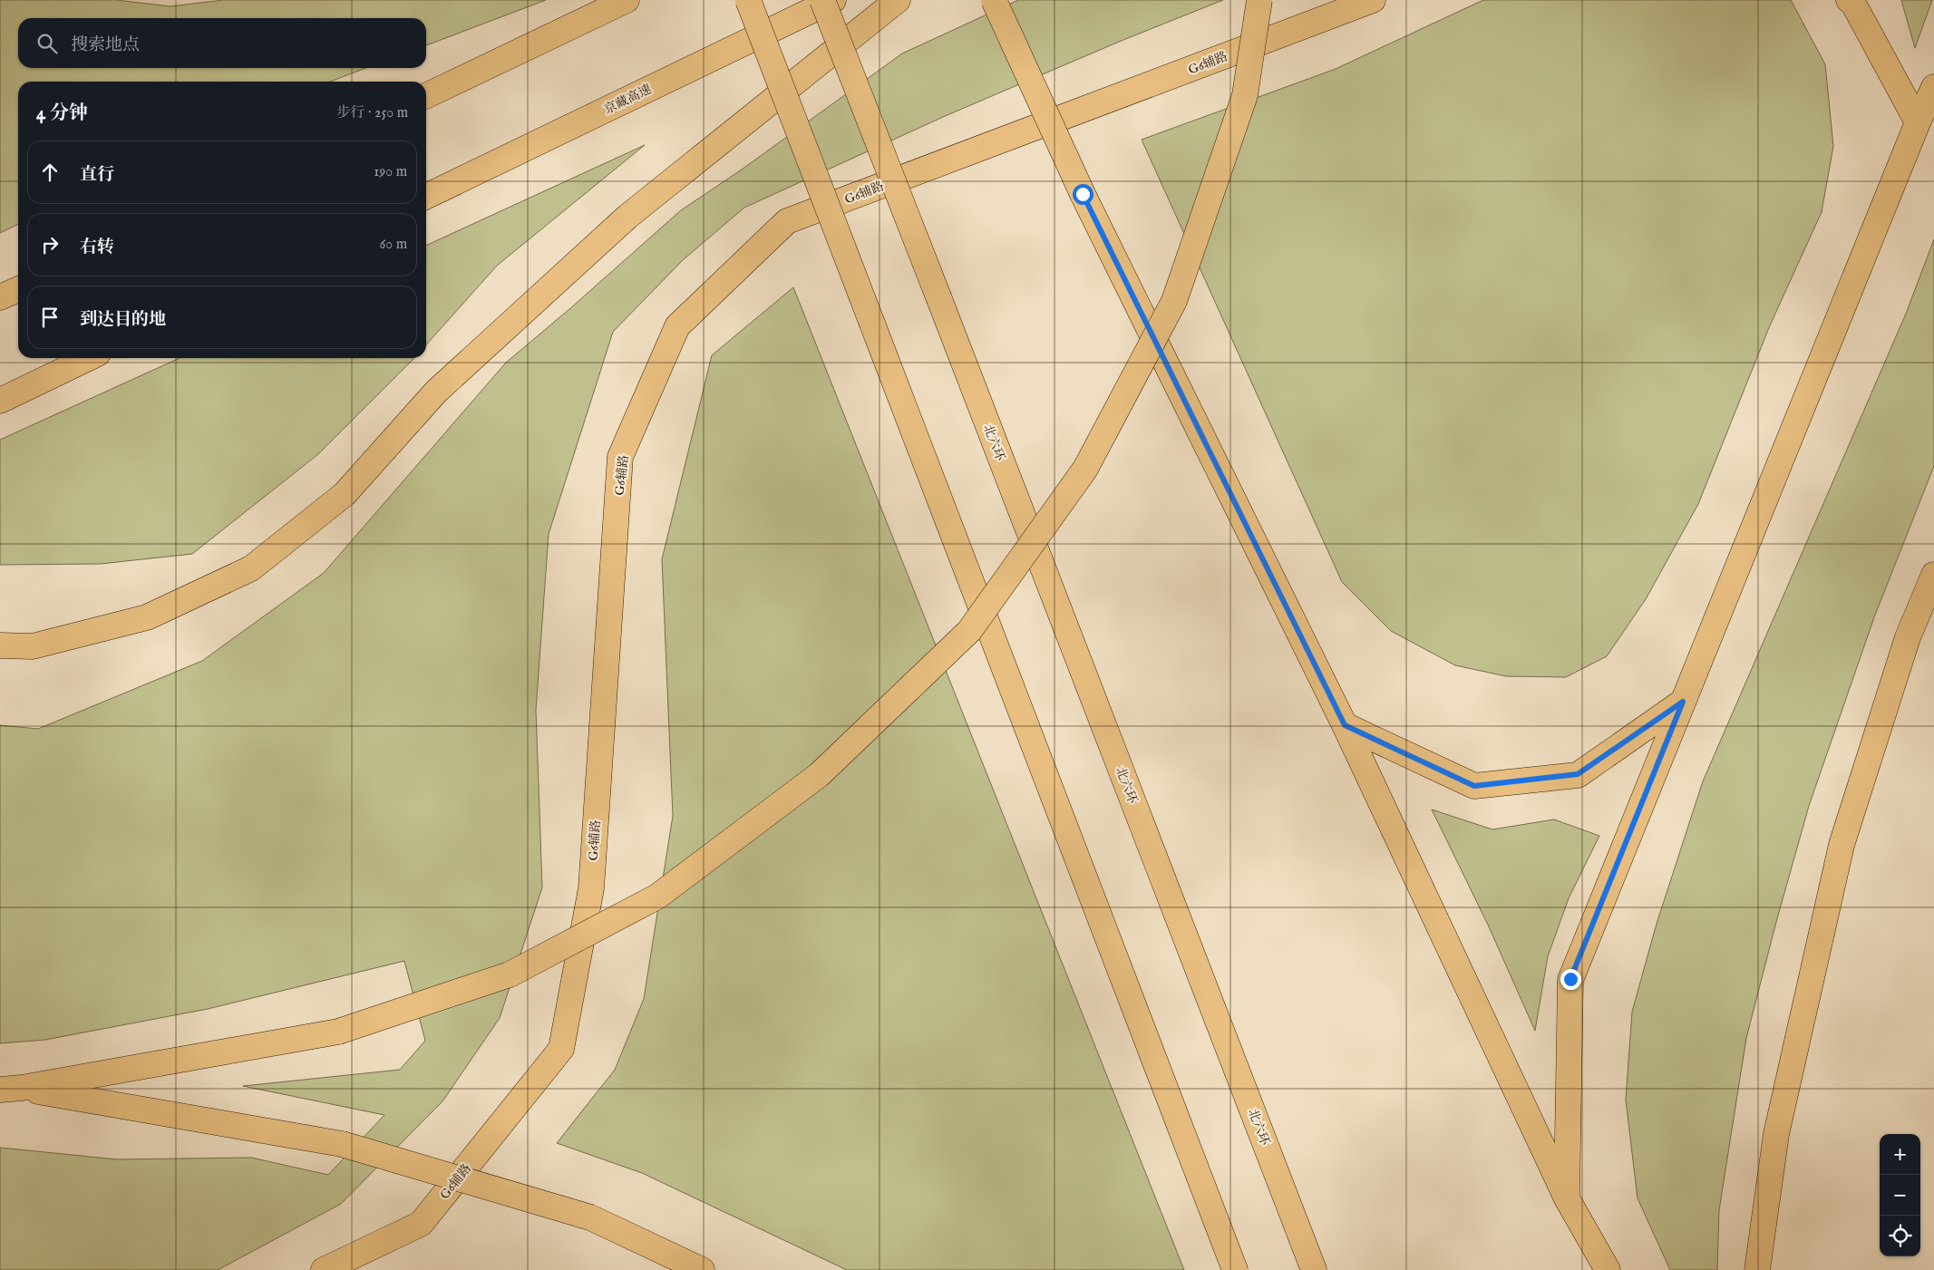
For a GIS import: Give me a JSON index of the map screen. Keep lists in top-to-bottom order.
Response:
{
  "streets": {
    "main road": ["G6辅路", "京藏高速", "北六环"]
  },
  "page": {
    "search": "搜索地点",
    "heading": ["4 分钟", "步行 · 250 m"],
    "list": [
      ["直行", "190 m"],
      ["右转", "60 m"],
      "到达目的地"
    ],
    "map_buttons": ["+", "−"]
  }
}
